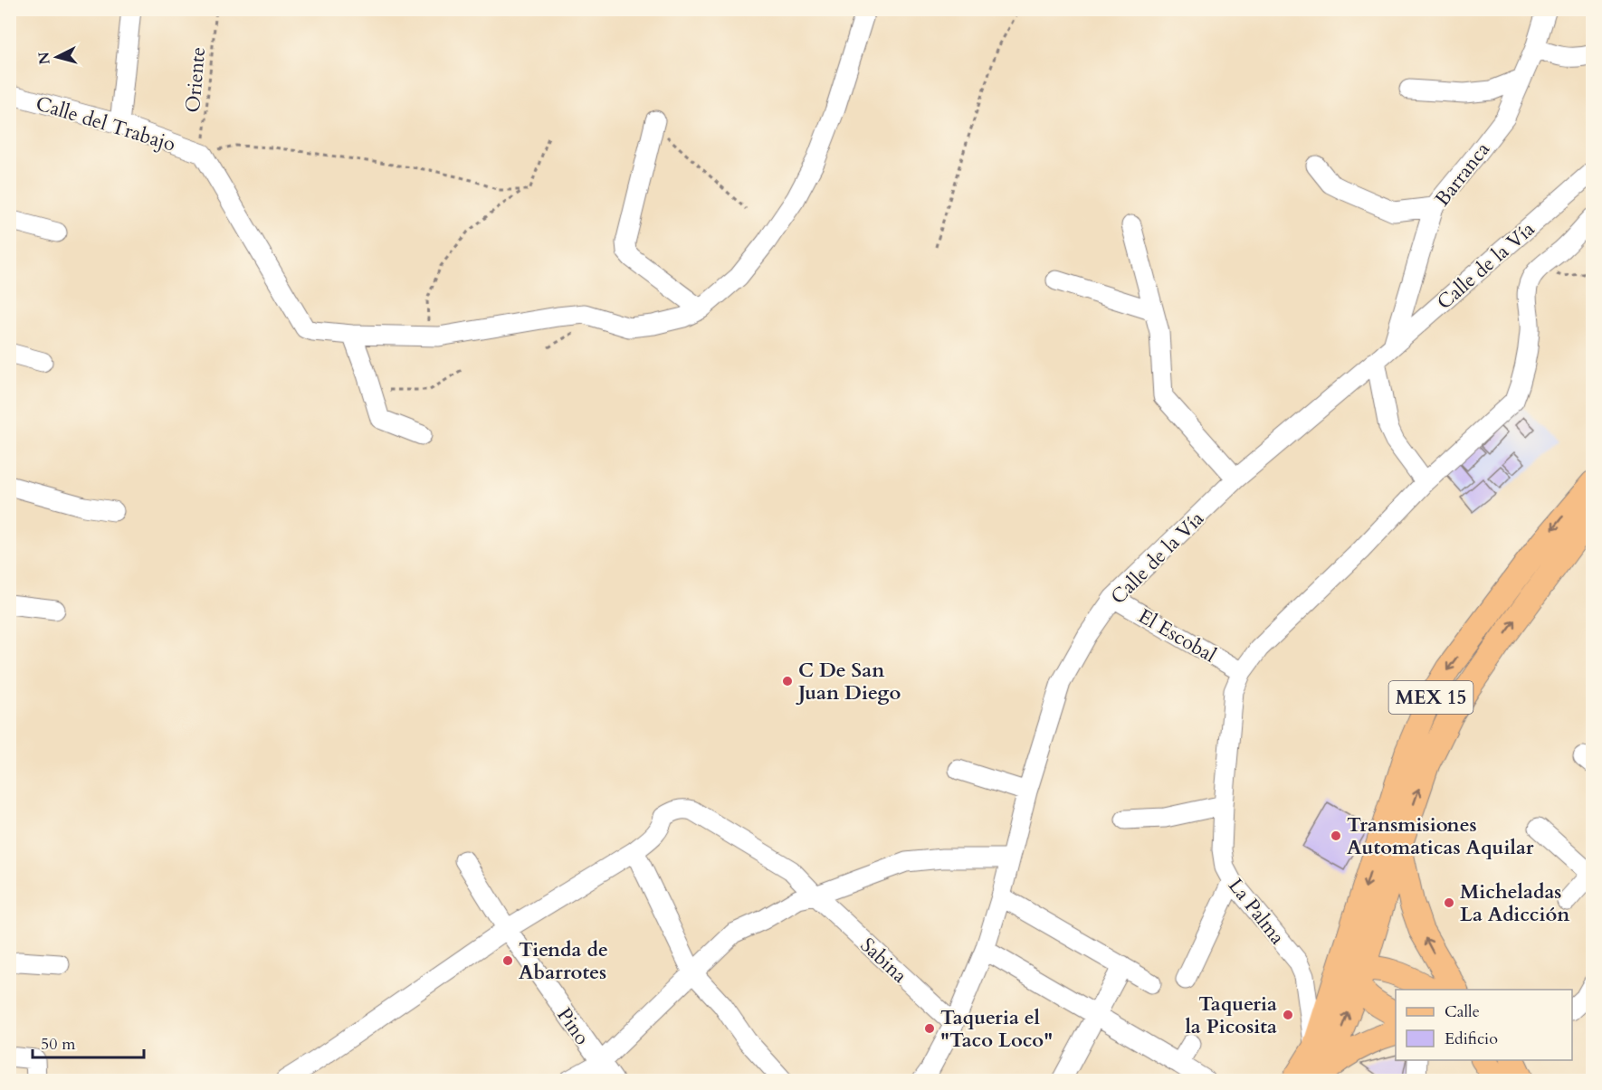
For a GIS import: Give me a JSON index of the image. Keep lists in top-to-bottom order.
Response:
{
  "streets": {
    "main road": ["MEX 15"],
    "street": [
      "Calle del Trabajo",
      "Barranca",
      "Calle de la Vía",
      "El Escobal",
      "La Palma",
      "Sabina",
      "Pino"
    ],
    "path": ["Oriente"]
  },
  "crossings": [
    ["Oriente", "Calle del Trabajo"],
    ["Barranca", "Calle de la Vía"],
    ["Calle de la Vía", "El Escobal"],
    ["Calle de la Vía", "Sabina"],
    ["El Escobal", "La Palma"],
    ["MEX 15", "La Palma"]
  ],
  "places": [
    "C De San Juan Diego",
    "Transmisiones Automaticas Aquilar",
    "Micheladas La Adicción",
    "Tienda de Abarrotes",
    "Taqueria la Picosita",
    "Taqueria el \"Taco Loco\""
  ],
  "legend": ["Calle", "Edificio"],
  "scale_bar": "50 m",
  "north": "left"
}
